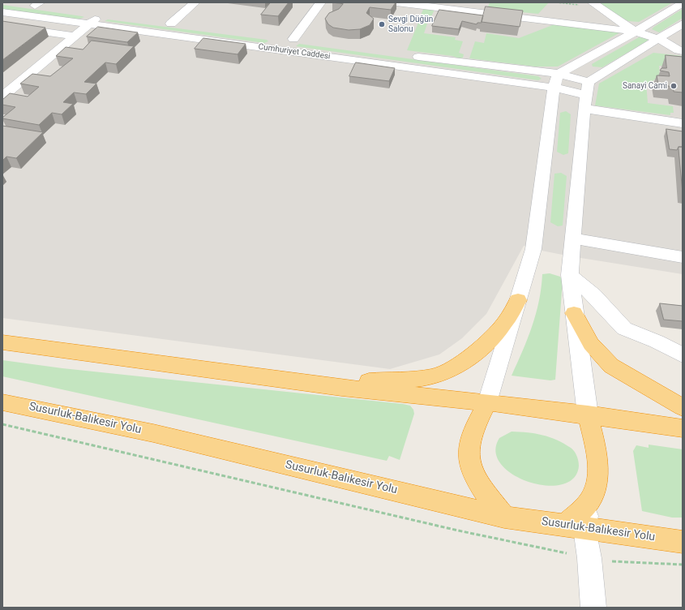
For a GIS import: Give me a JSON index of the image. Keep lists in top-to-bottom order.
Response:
{
  "streets": {
    "highway": ["Susurluk-Balıkesir Yolu"],
    "street": ["Cumhuriyet Caddesi"]
  },
  "places": ["Sevgi Düğün Salonu", "Sanayi Cami"]
}
